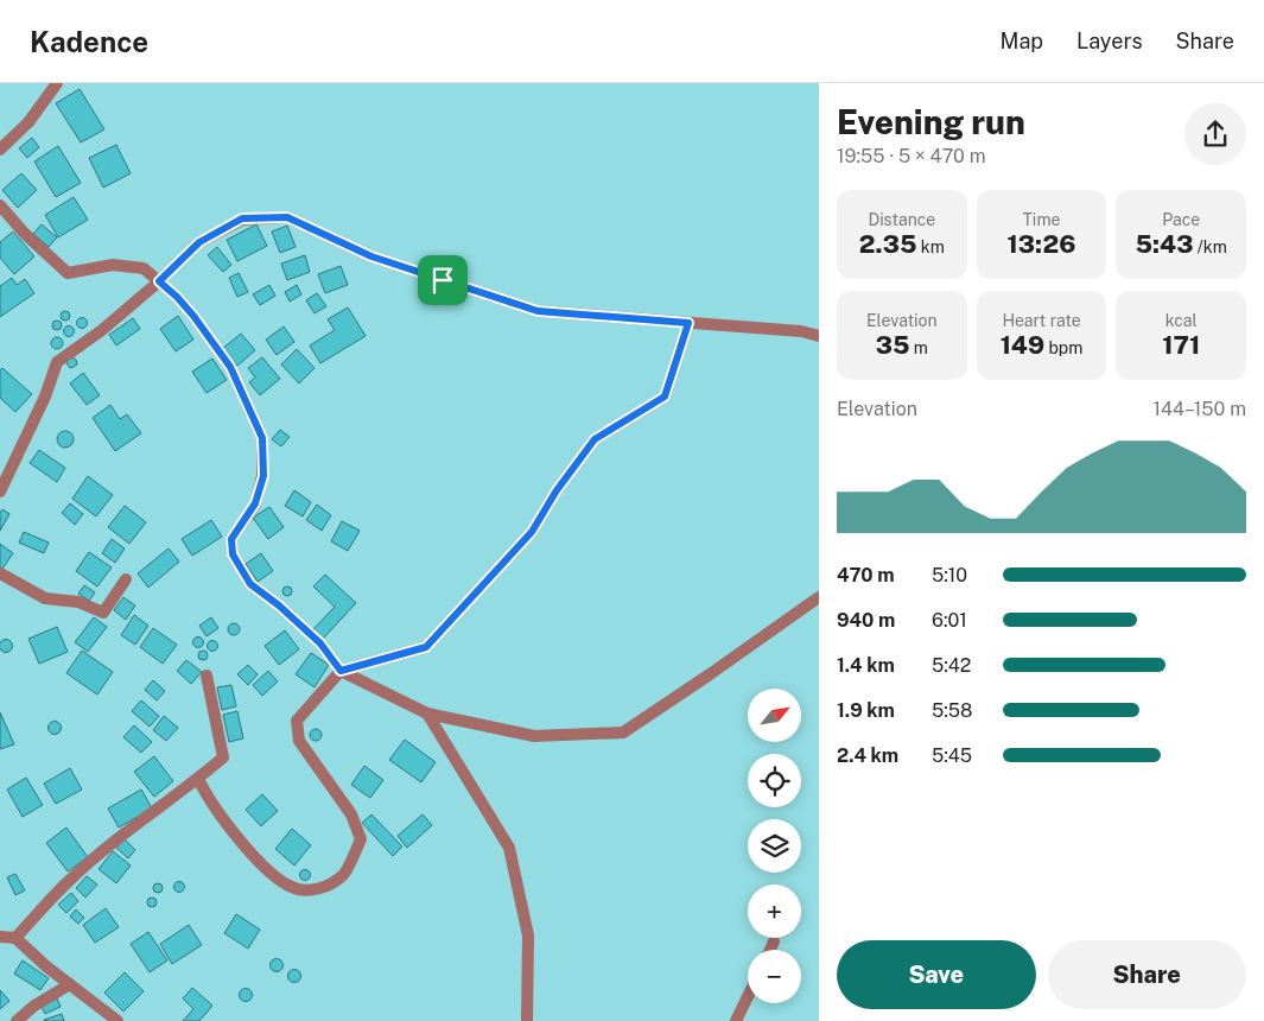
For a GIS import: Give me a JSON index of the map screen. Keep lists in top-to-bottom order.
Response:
{
  "north": "top right",
  "page": {
    "header": "Kadence",
    "nav": ["Map", "Layers", "Share"],
    "heading": ["Evening run", "19:55 · 5 × 470 m"],
    "stats": [
      ["Distance", "2.35 km"],
      ["Time", "13:26"],
      ["Pace", "5:43 /km"],
      ["Elevation", "35 m"],
      ["Heart rate", "149 bpm"],
      ["kcal", "171"]
    ],
    "chart": ["Elevation", "144–150 m"],
    "list": [
      {
        "name": "470 m",
        "note": "5:10"
      },
      {
        "name": "940 m",
        "note": "6:01"
      },
      {
        "name": "1.4 km",
        "note": "5:42"
      },
      {
        "name": "1.9 km",
        "note": "5:58"
      },
      {
        "name": "2.4 km",
        "note": "5:45"
      }
    ],
    "map_buttons": ["+", "−"],
    "buttons": ["Save", "Share"]
  }
}
